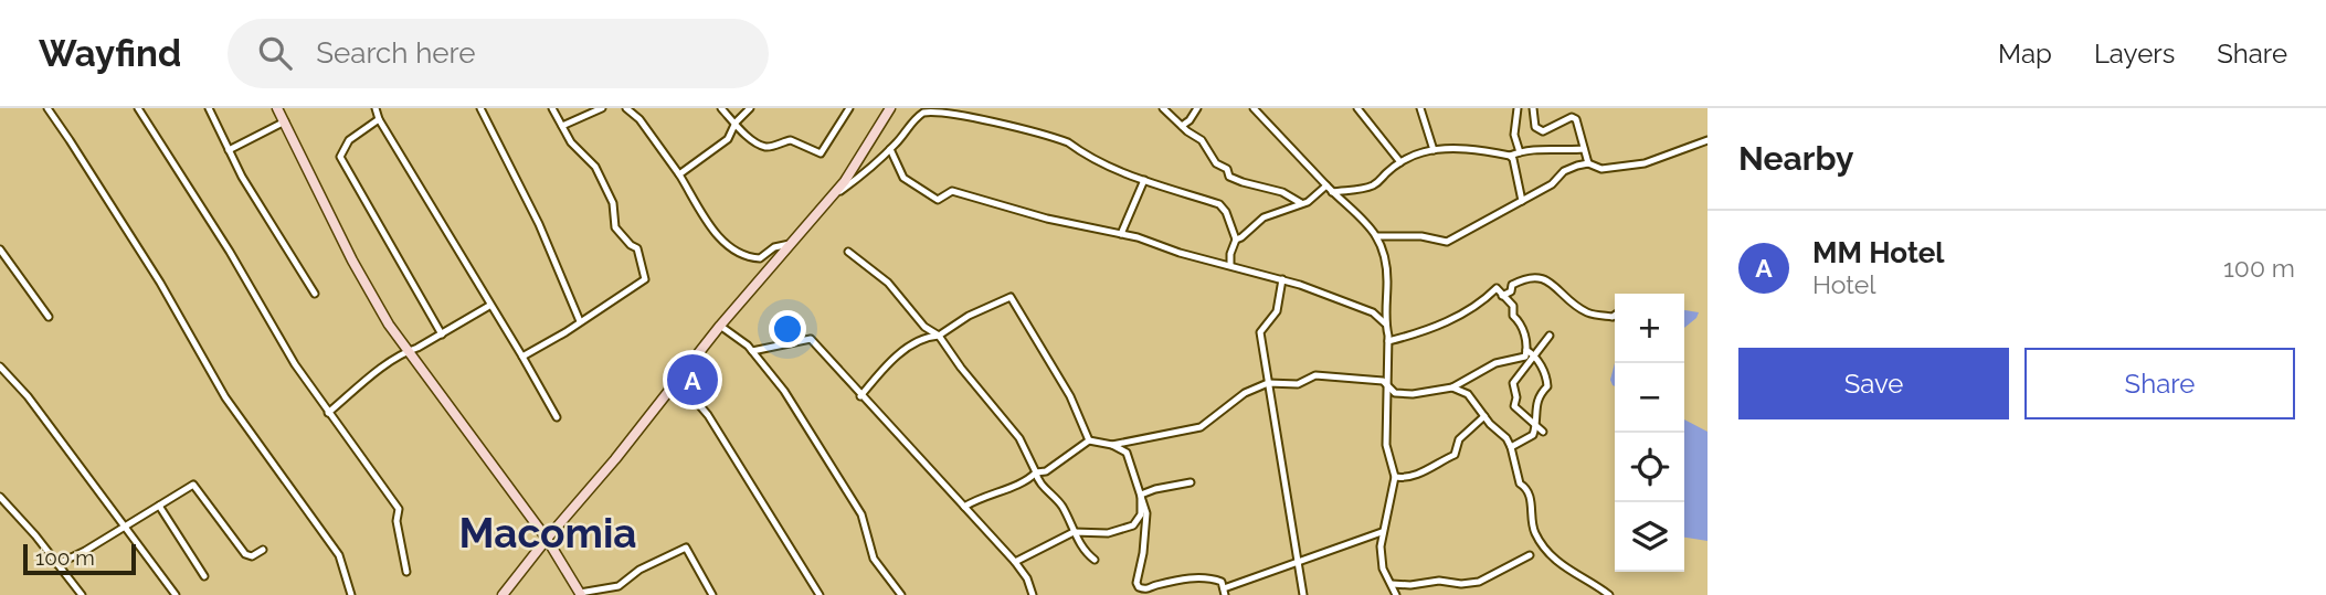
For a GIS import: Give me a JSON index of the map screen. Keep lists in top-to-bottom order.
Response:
{
  "districts": ["Macomia"],
  "scale_bar": "100 m",
  "page": {
    "header": "Wayfind",
    "search": "Search here",
    "nav": ["Map", "Layers", "Share"],
    "heading": "Nearby",
    "list": [
      {
        "mark": "A",
        "name": "MM Hotel",
        "note": "Hotel",
        "value": "100 m"
      }
    ],
    "map_buttons": ["+", "−"],
    "buttons": ["Save", "Share"],
    "pins": "A",
    "scale": "100 m"
  }
}
